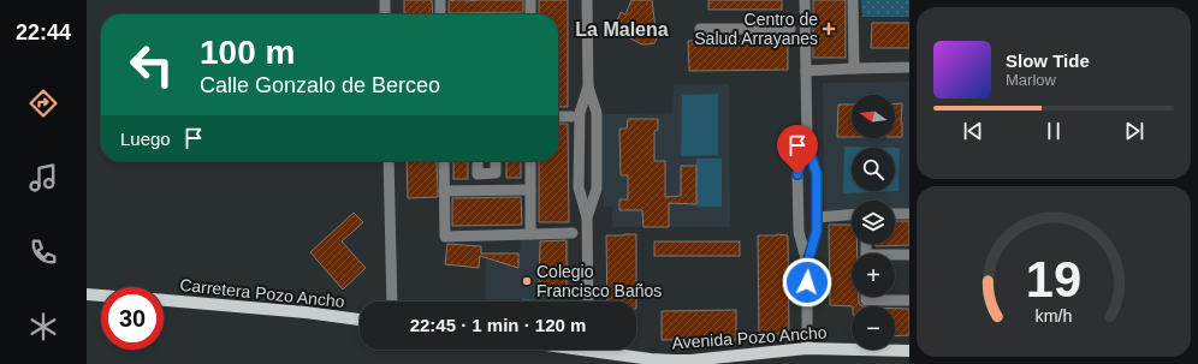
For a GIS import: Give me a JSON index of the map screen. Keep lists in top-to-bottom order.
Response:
{
  "streets": {
    "main road": ["Carretera Pozo Ancho", "Avenida Pozo Ancho"]
  },
  "districts": ["La Malena"],
  "places": {
    "health": ["Centro de Salud Arrayanes"],
    "other": ["Colegio Francisco Baños"]
  },
  "north": "left",
  "page": {
    "tabs": "22:44",
    "turn": ["100 m", "Calle Gonzalo de Berceo"],
    "song": ["Slow Tide", "Marlow"],
    "map_buttons": ["+", "−"],
    "then": "Luego",
    "limit": "30",
    "trip": "22:45 · 1 min · 120 m",
    "gauge": ["19", "km/h"]
  }
}
